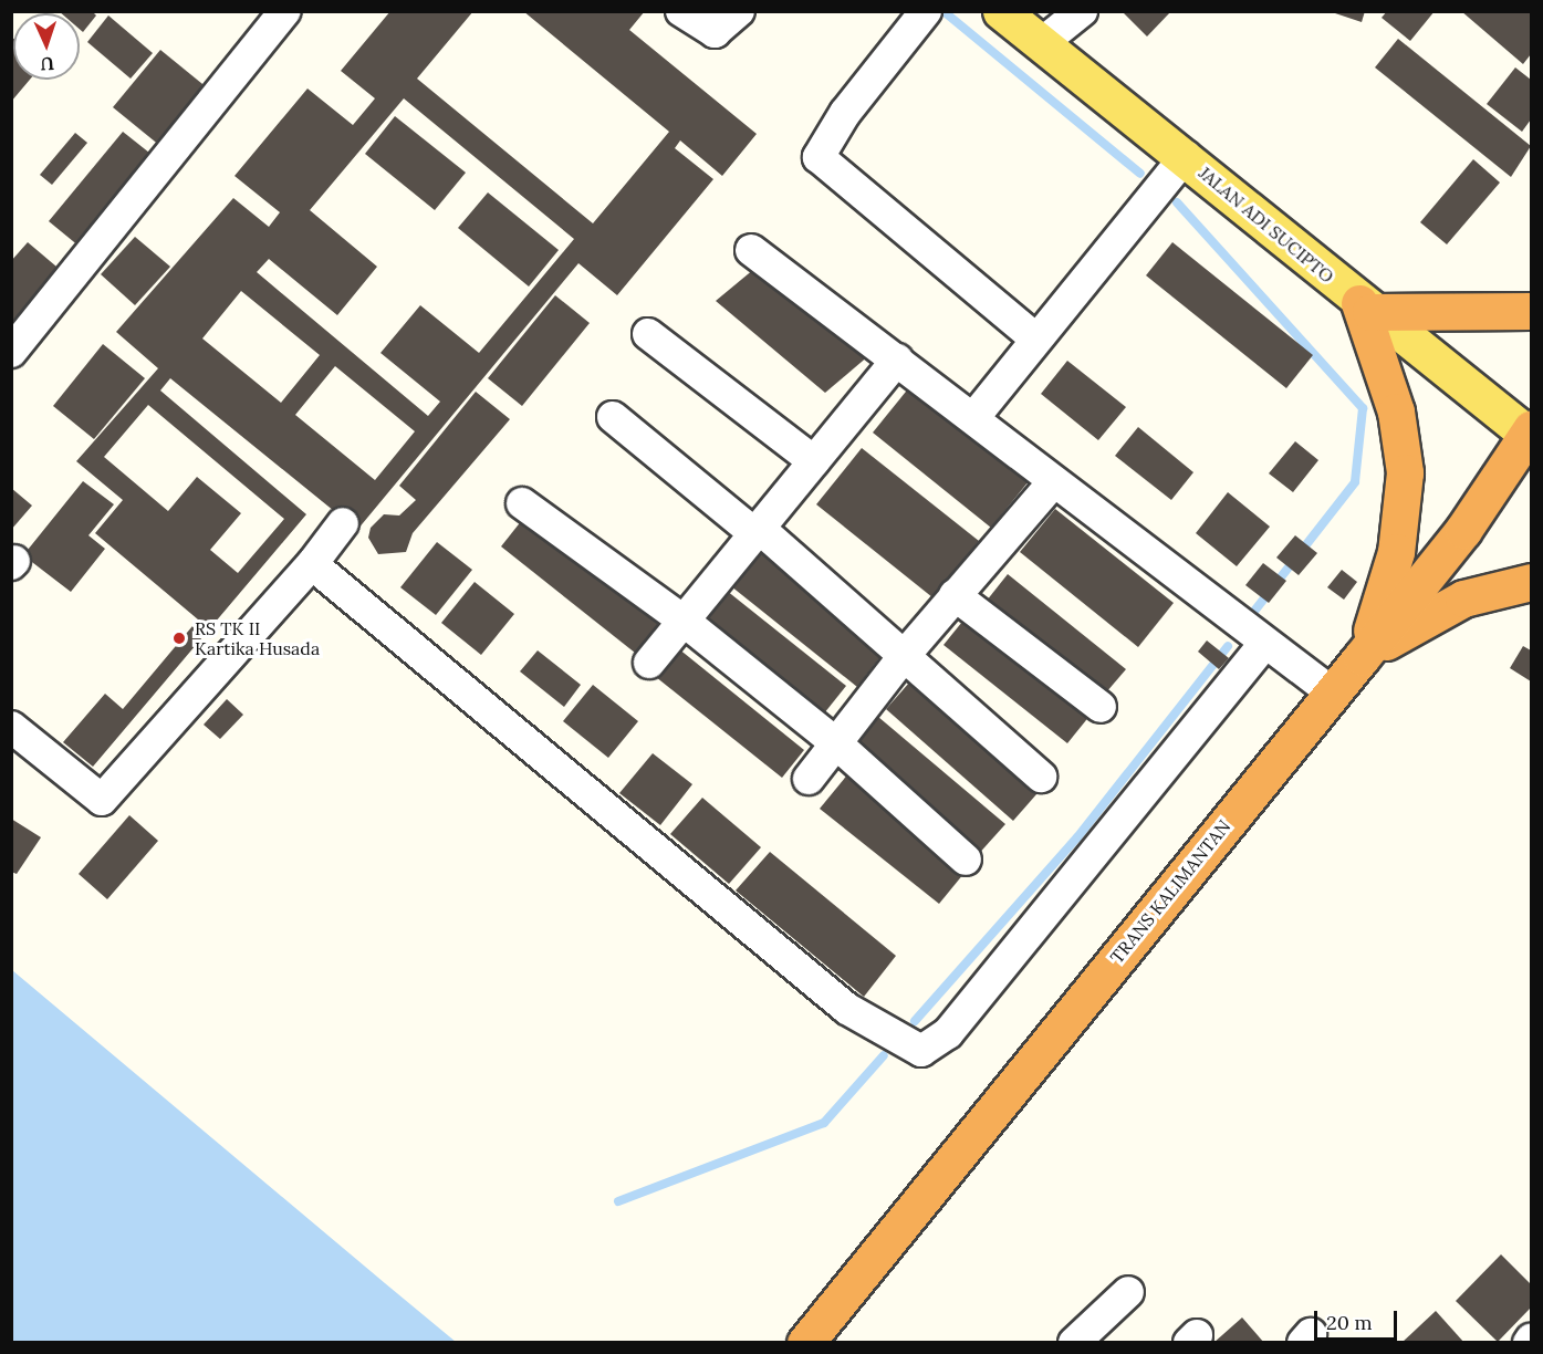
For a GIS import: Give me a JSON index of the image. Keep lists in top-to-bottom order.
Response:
{
  "streets": {
    "highway": ["TRANS KALIMANTAN"],
    "main road": ["JALAN ADI SUCIPTO"]
  },
  "crossings": [
    ["JALAN ADI SUCIPTO", "TRANS KALIMANTAN"]
  ],
  "places": ["RS TK II Kartika Husada"],
  "scale_bar": "20 m",
  "north": "bottom"
}
